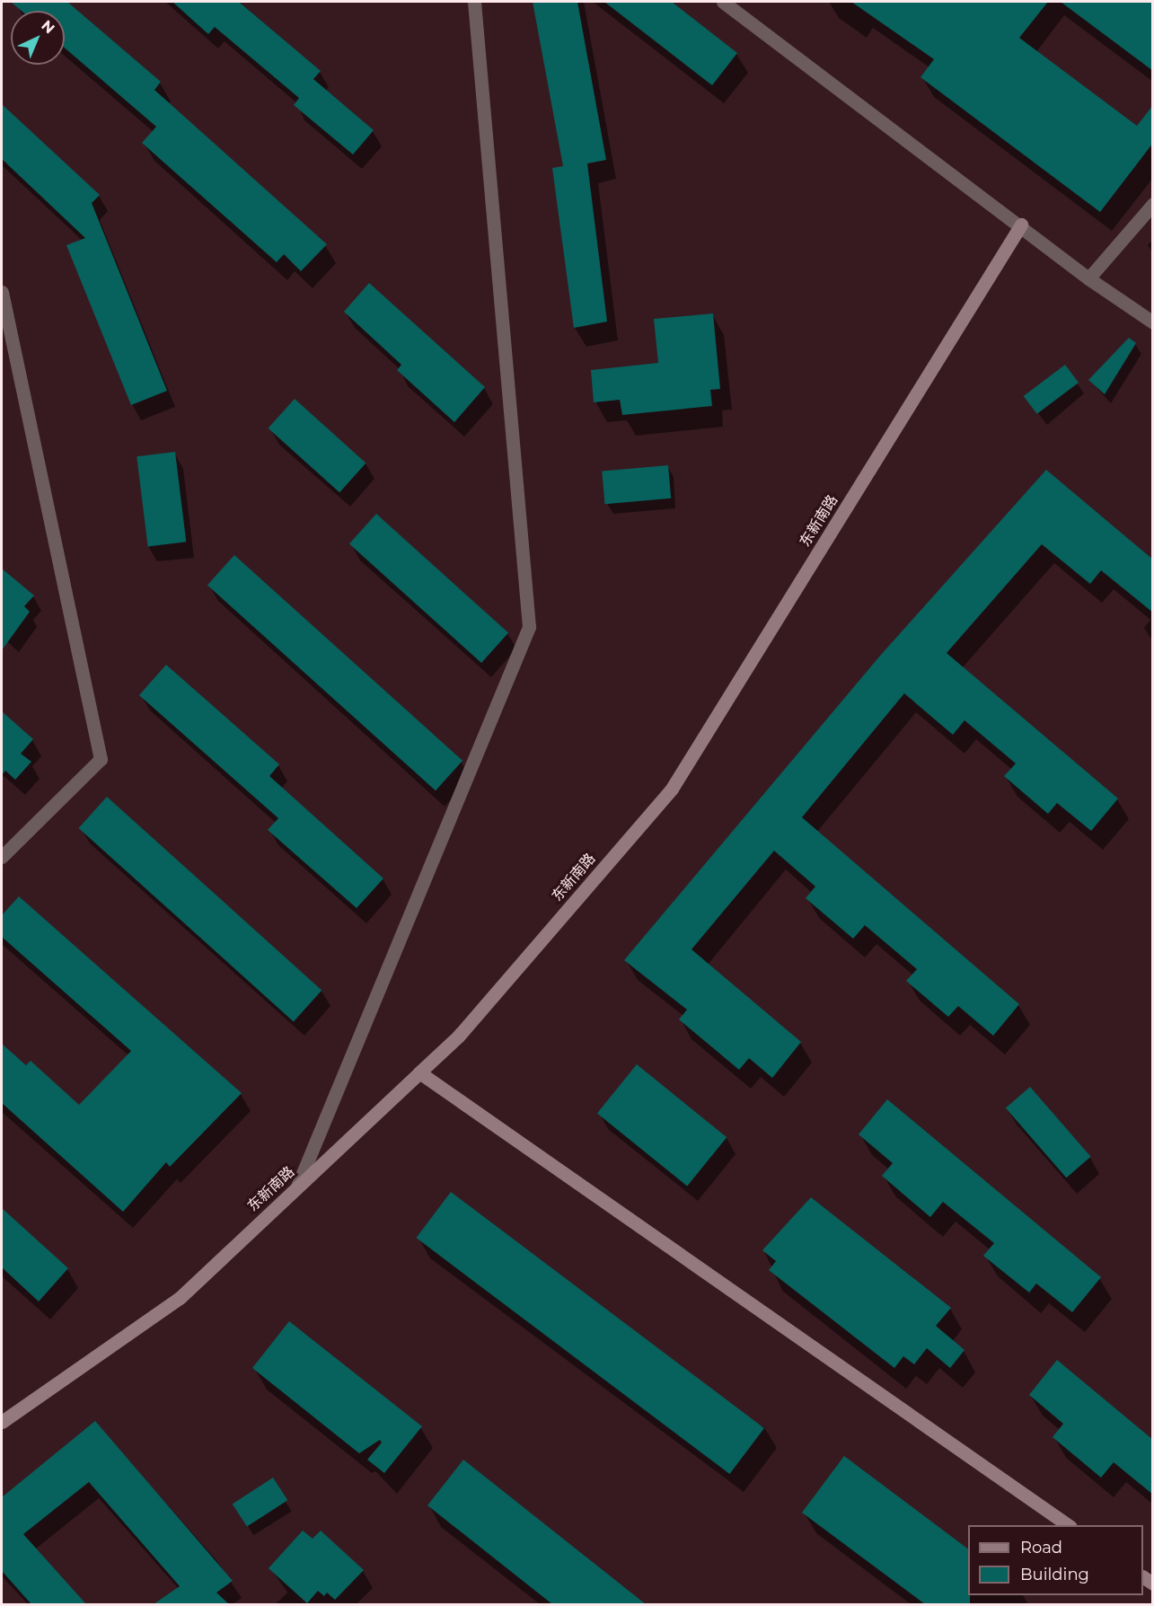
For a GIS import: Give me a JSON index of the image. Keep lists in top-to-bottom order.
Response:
{
  "streets": {
    "main road": ["东新南路"]
  },
  "legend": ["Road", "Building"],
  "north": "top right"
}
